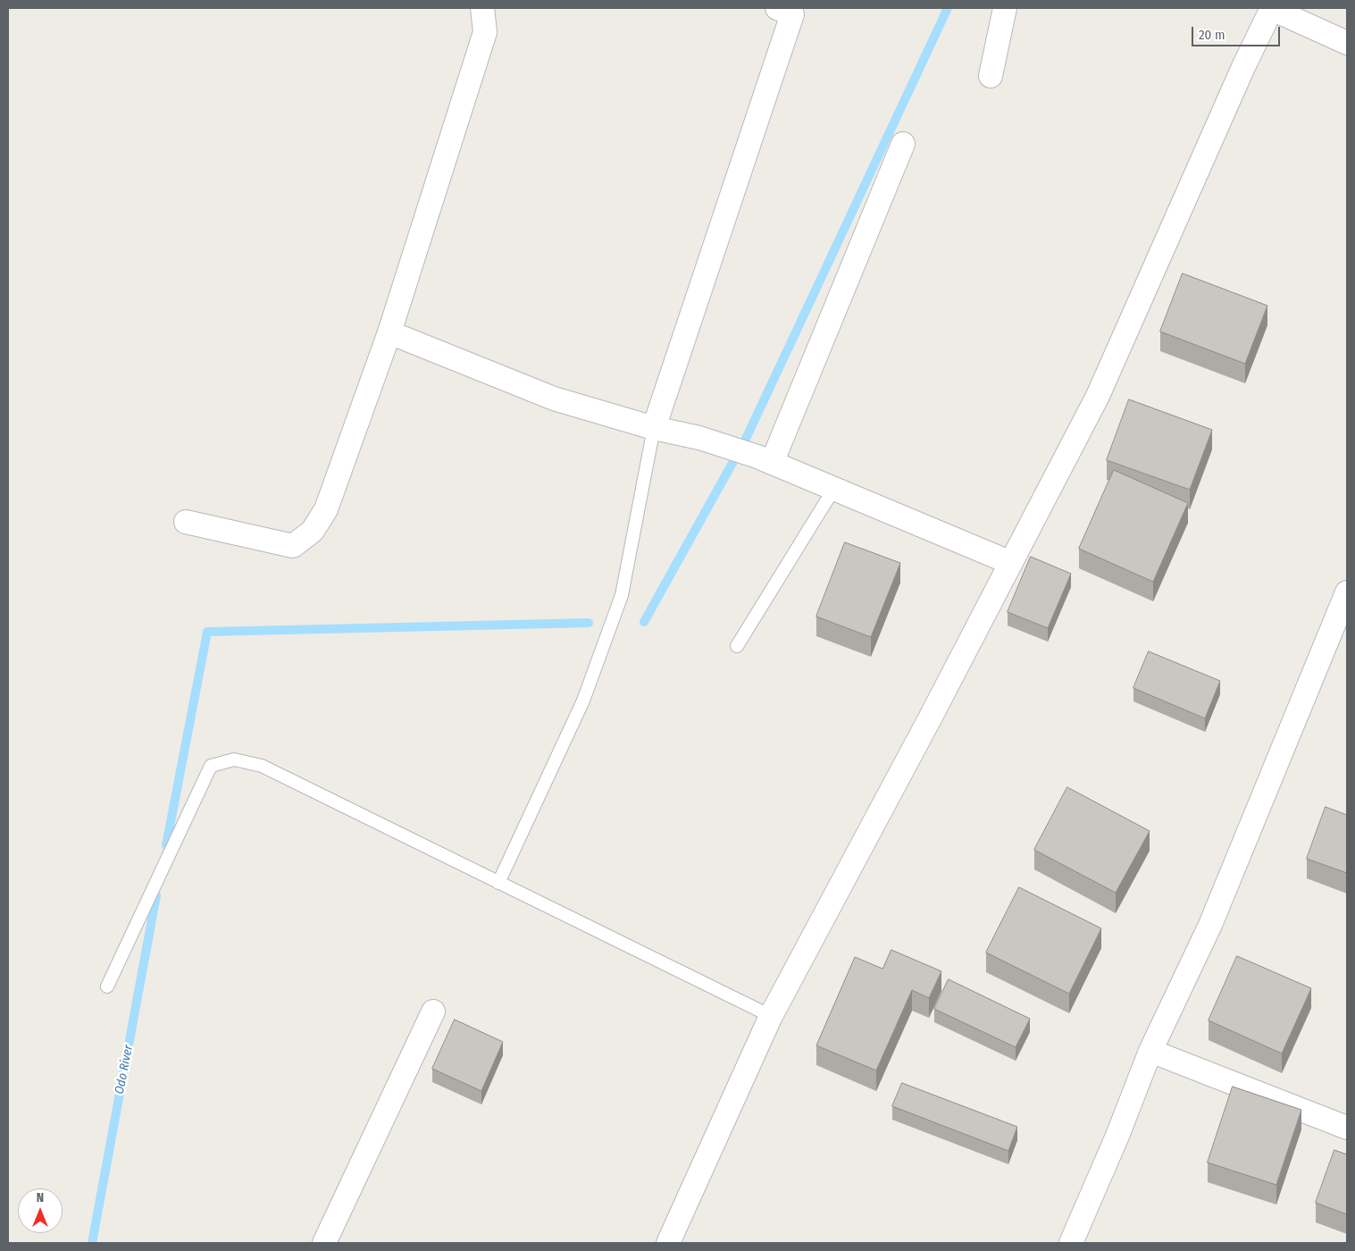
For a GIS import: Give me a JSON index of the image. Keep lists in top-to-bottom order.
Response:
{
  "water": ["Odo River"],
  "scale_bar": "20 m",
  "north": "top"
}
